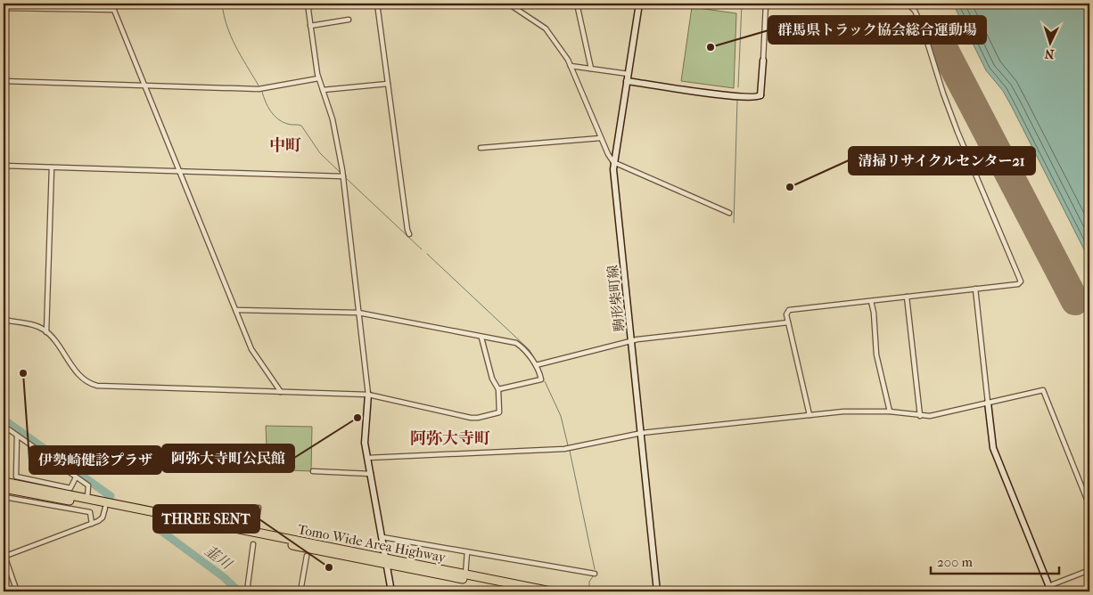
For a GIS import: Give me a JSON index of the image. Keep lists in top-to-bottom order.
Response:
{
  "streets": {
    "highway": ["Tomo Wide Area Highway"],
    "main road": ["駒形柴町線"]
  },
  "districts": ["中町", "阿弥大寺町"],
  "water": ["韮川"],
  "places": [
    "群馬県トラック協会総合運動場",
    "清掃リサイクルセンター21",
    "伊勢崎健診プラザ",
    "阿弥大寺町公民館",
    "THREE SENT"
  ],
  "scale_bar": "200 m",
  "north": "bottom"
}
